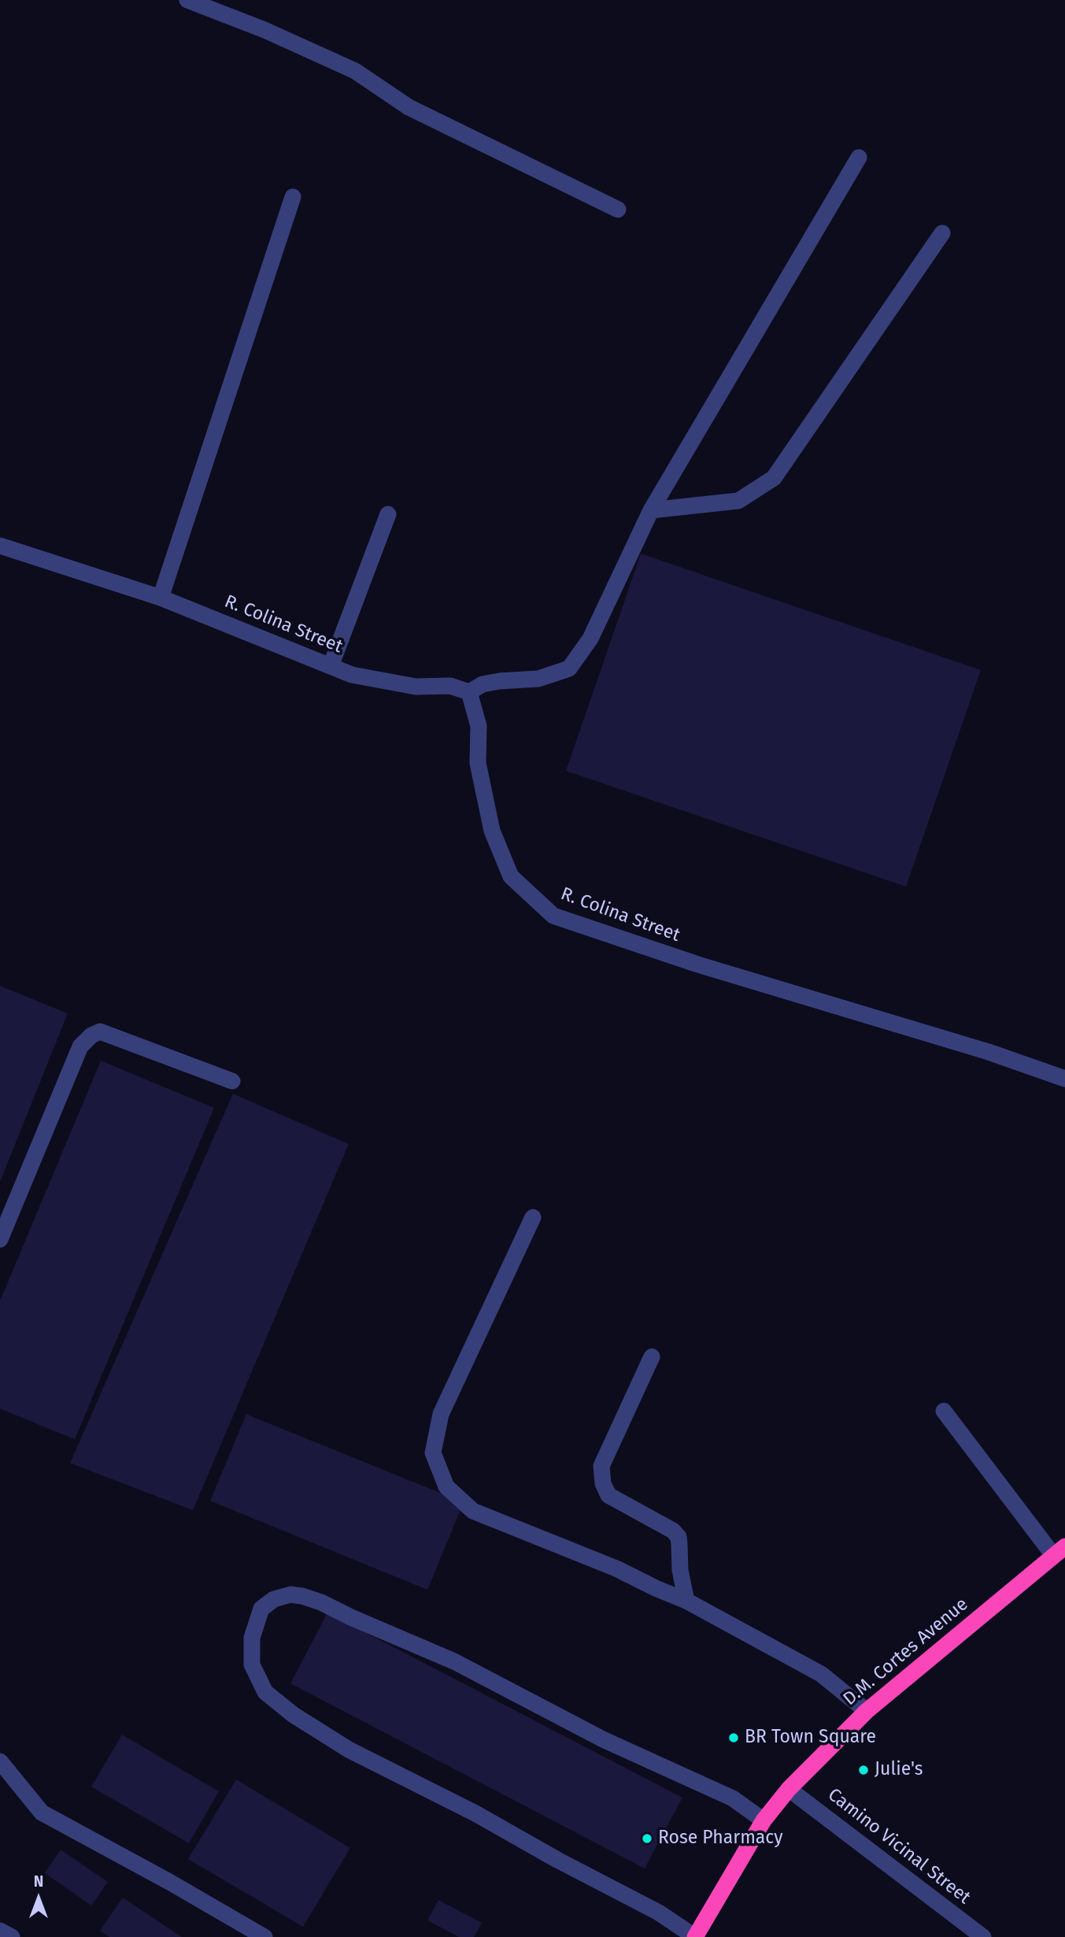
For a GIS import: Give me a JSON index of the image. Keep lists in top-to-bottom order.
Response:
{
  "streets": {
    "highway": ["D.M. Cortes Avenue"],
    "street": ["R. Colina Street", "Camino Vicinal Street"]
  },
  "crossings": [
    ["D.M. Cortes Avenue", "Camino Vicinal Street"]
  ],
  "places": ["BR Town Square", "Julie's", "Rose Pharmacy"],
  "north": "top"
}
